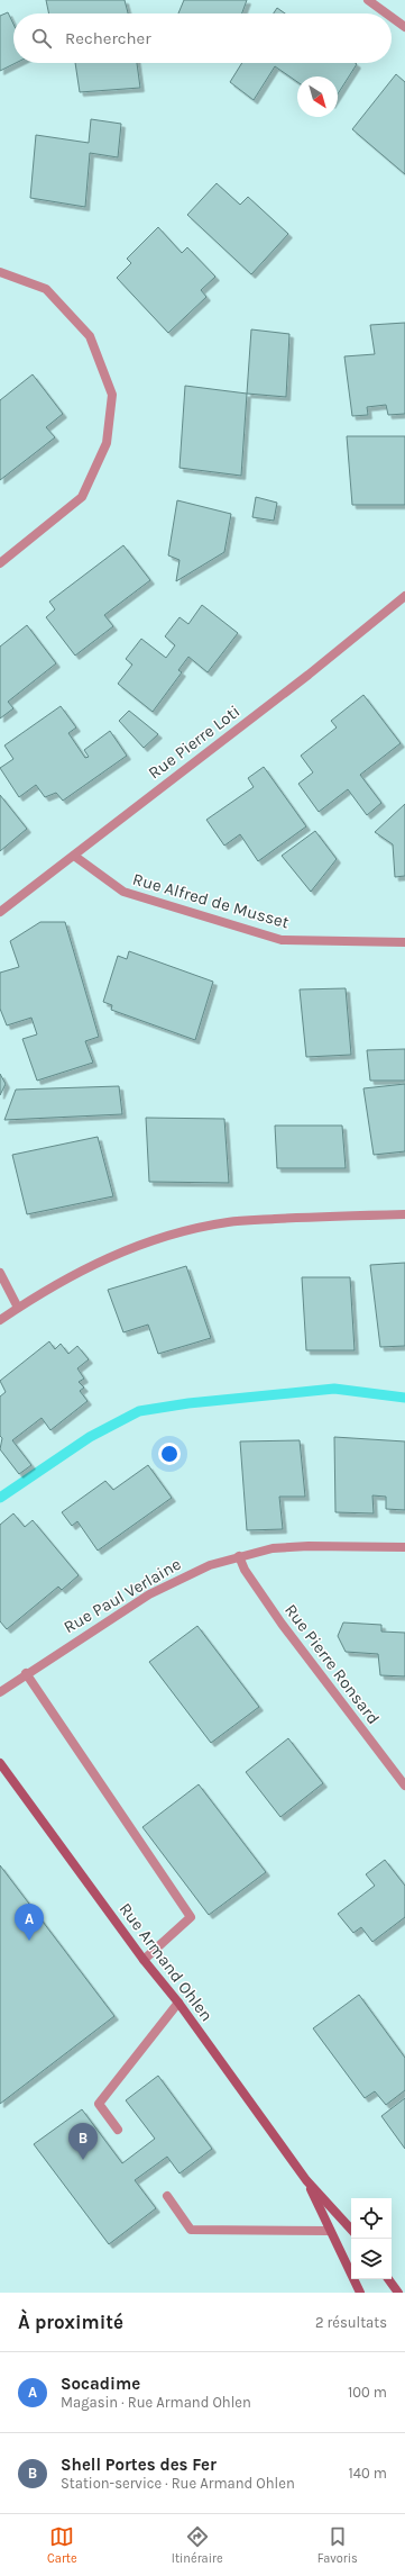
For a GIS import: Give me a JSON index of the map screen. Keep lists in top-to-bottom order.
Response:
{
  "streets": {
    "main road": ["Rue Armand Ohlen"],
    "street": [
      "Rue Pierre Loti",
      "Rue Alfred de Musset",
      "Rue Paul Verlaine",
      "Rue Pierre Ronsard"
    ]
  },
  "crossings": [
    ["Rue Pierre Loti", "Rue Alfred de Musset"],
    ["Rue Paul Verlaine", "Rue Pierre Ronsard"]
  ],
  "north": "bottom right",
  "page": {
    "search": "Rechercher",
    "pins": ["A", "B"],
    "heading": ["À proximité", "2 résultats"],
    "list": [
      {
        "mark": "A",
        "name": "Socadime",
        "note": "Magasin · Rue Armand Ohlen",
        "value": "100 m"
      },
      {
        "mark": "B",
        "name": "Shell Portes des Fer",
        "note": "Station-service · Rue Armand Ohlen",
        "value": "140 m"
      }
    ],
    "nav": ["Carte", "Itinéraire", "Favoris"]
  }
}
